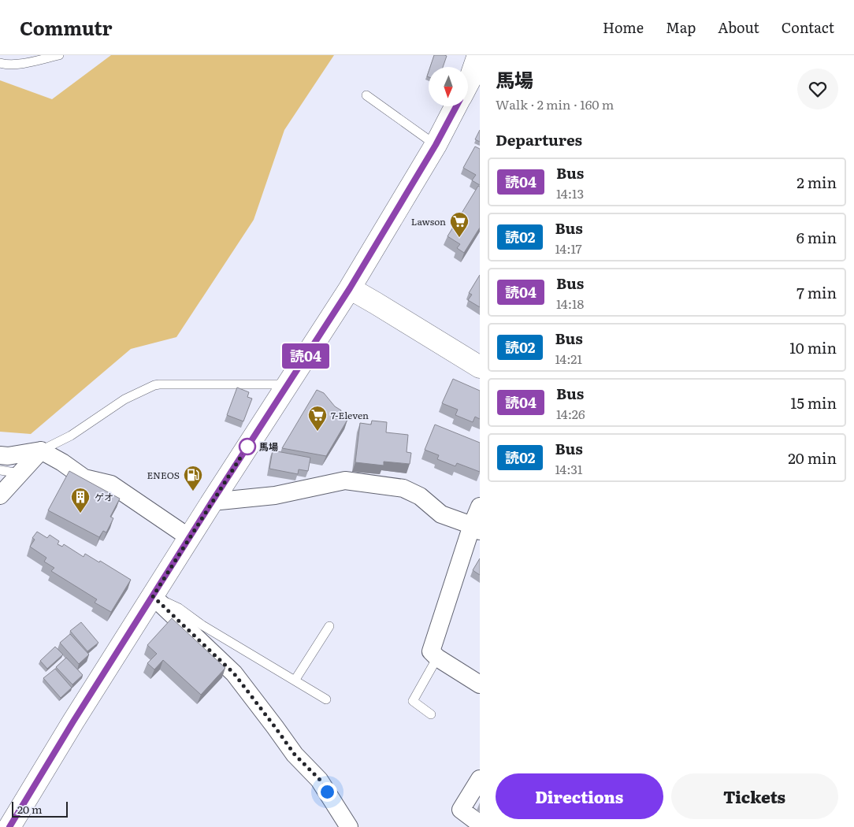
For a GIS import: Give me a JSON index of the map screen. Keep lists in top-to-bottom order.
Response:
{
  "places": {
    "supermarket": ["Lawson", "7-Eleven"],
    "other": ["馬場"],
    "fuel station": ["ENEOS"],
    "building": ["ゲオ"]
  },
  "lines": ["bus line 読04"],
  "scale_bar": "20 m",
  "north": "bottom",
  "page": {
    "header": "Commutr",
    "nav": [
      "Home",
      "Map",
      "About",
      "Contact"
    ],
    "on_map": "読04",
    "heading": [
      ["馬場", "Walk · 2 min · 160 m"],
      "Departures"
    ],
    "list": [
      {
        "mark": "読04",
        "name": "Bus",
        "note": "14:13",
        "value": "2 min"
      },
      {
        "mark": "読02",
        "name": "Bus",
        "note": "14:17",
        "value": "6 min"
      },
      {
        "mark": "読04",
        "name": "Bus",
        "note": "14:18",
        "value": "7 min"
      },
      {
        "mark": "読02",
        "name": "Bus",
        "note": "14:21",
        "value": "10 min"
      },
      {
        "mark": "読04",
        "name": "Bus",
        "note": "14:26",
        "value": "15 min"
      },
      {
        "mark": "読02",
        "name": "Bus",
        "note": "14:31",
        "value": "20 min"
      }
    ],
    "buttons": ["Directions", "Tickets"],
    "scale": "20 m"
  }
}
